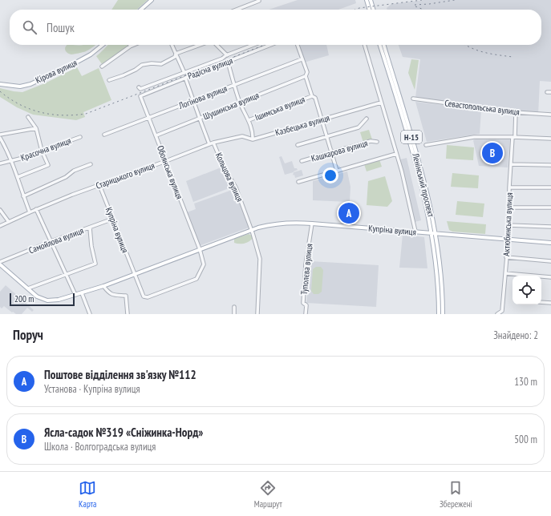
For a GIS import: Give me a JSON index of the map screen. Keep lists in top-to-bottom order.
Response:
{
  "streets": {
    "main road": [
      "Кірова вулиця",
      "Н-15",
      "Ленінський проспект",
      "Купріна вулиця"
    ],
    "street": [
      "Радісна вулиця",
      "Логінова вулиця",
      "Шушинська вулиця",
      "Севастопольська вулиця",
      "Ішимська вулиця",
      "Казбецька вулиця",
      "Красочна вулиця",
      "Кашкарова вулиця",
      "Обоянська вулиця",
      "Старицького вулиця",
      "Кольцова вулиця",
      "Актюбинська вулиця",
      "Самойлова вулиця",
      "Туполєва вулиця"
    ]
  },
  "crossings": [
    ["Радісна вулиця", "Обоянська вулиця"],
    ["Логінова вулиця", "Обоянська вулиця"],
    ["Шушинська вулиця", "Обоянська вулиця"],
    ["Севастопольська вулиця", "Актюбинська вулиця"],
    ["Казбецька вулиця", "Старицького вулиця"],
    ["Красочна вулиця", "Старицького вулиця"],
    ["Обоянська вулиця", "Старицького вулиця"],
    ["Обоянська вулиця", "Купріна вулиця"],
    ["Старицького вулиця", "Кольцова вулиця"],
    ["Старицького вулиця", "Купріна вулиця"],
    ["Кольцова вулиця", "Купріна вулиця"],
    ["Ленінський проспект", "Купріна вулиця"],
    ["Актюбинська вулиця", "Купріна вулиця"],
    ["Купріна вулиця", "Самойлова вулиця"],
    ["Купріна вулиця", "Туполєва вулиця"]
  ],
  "scale_bar": "200 m",
  "page": {
    "search": "Пошук",
    "pins": ["B", "A"],
    "scale": "200 m",
    "heading": ["Поруч", "Знайдено: 2"],
    "list": [
      {
        "mark": "A",
        "name": "Поштове відділення зв'язку №112",
        "note": "Установа · Купріна вулиця",
        "value": "130 m"
      },
      {
        "mark": "B",
        "name": "Ясла-садок №319 «Сніжинка-Норд»",
        "note": "Школа · Волгоградська вулиця",
        "value": "500 m"
      }
    ],
    "nav": ["Карта", "Маршрут", "Збережені"]
  }
}
